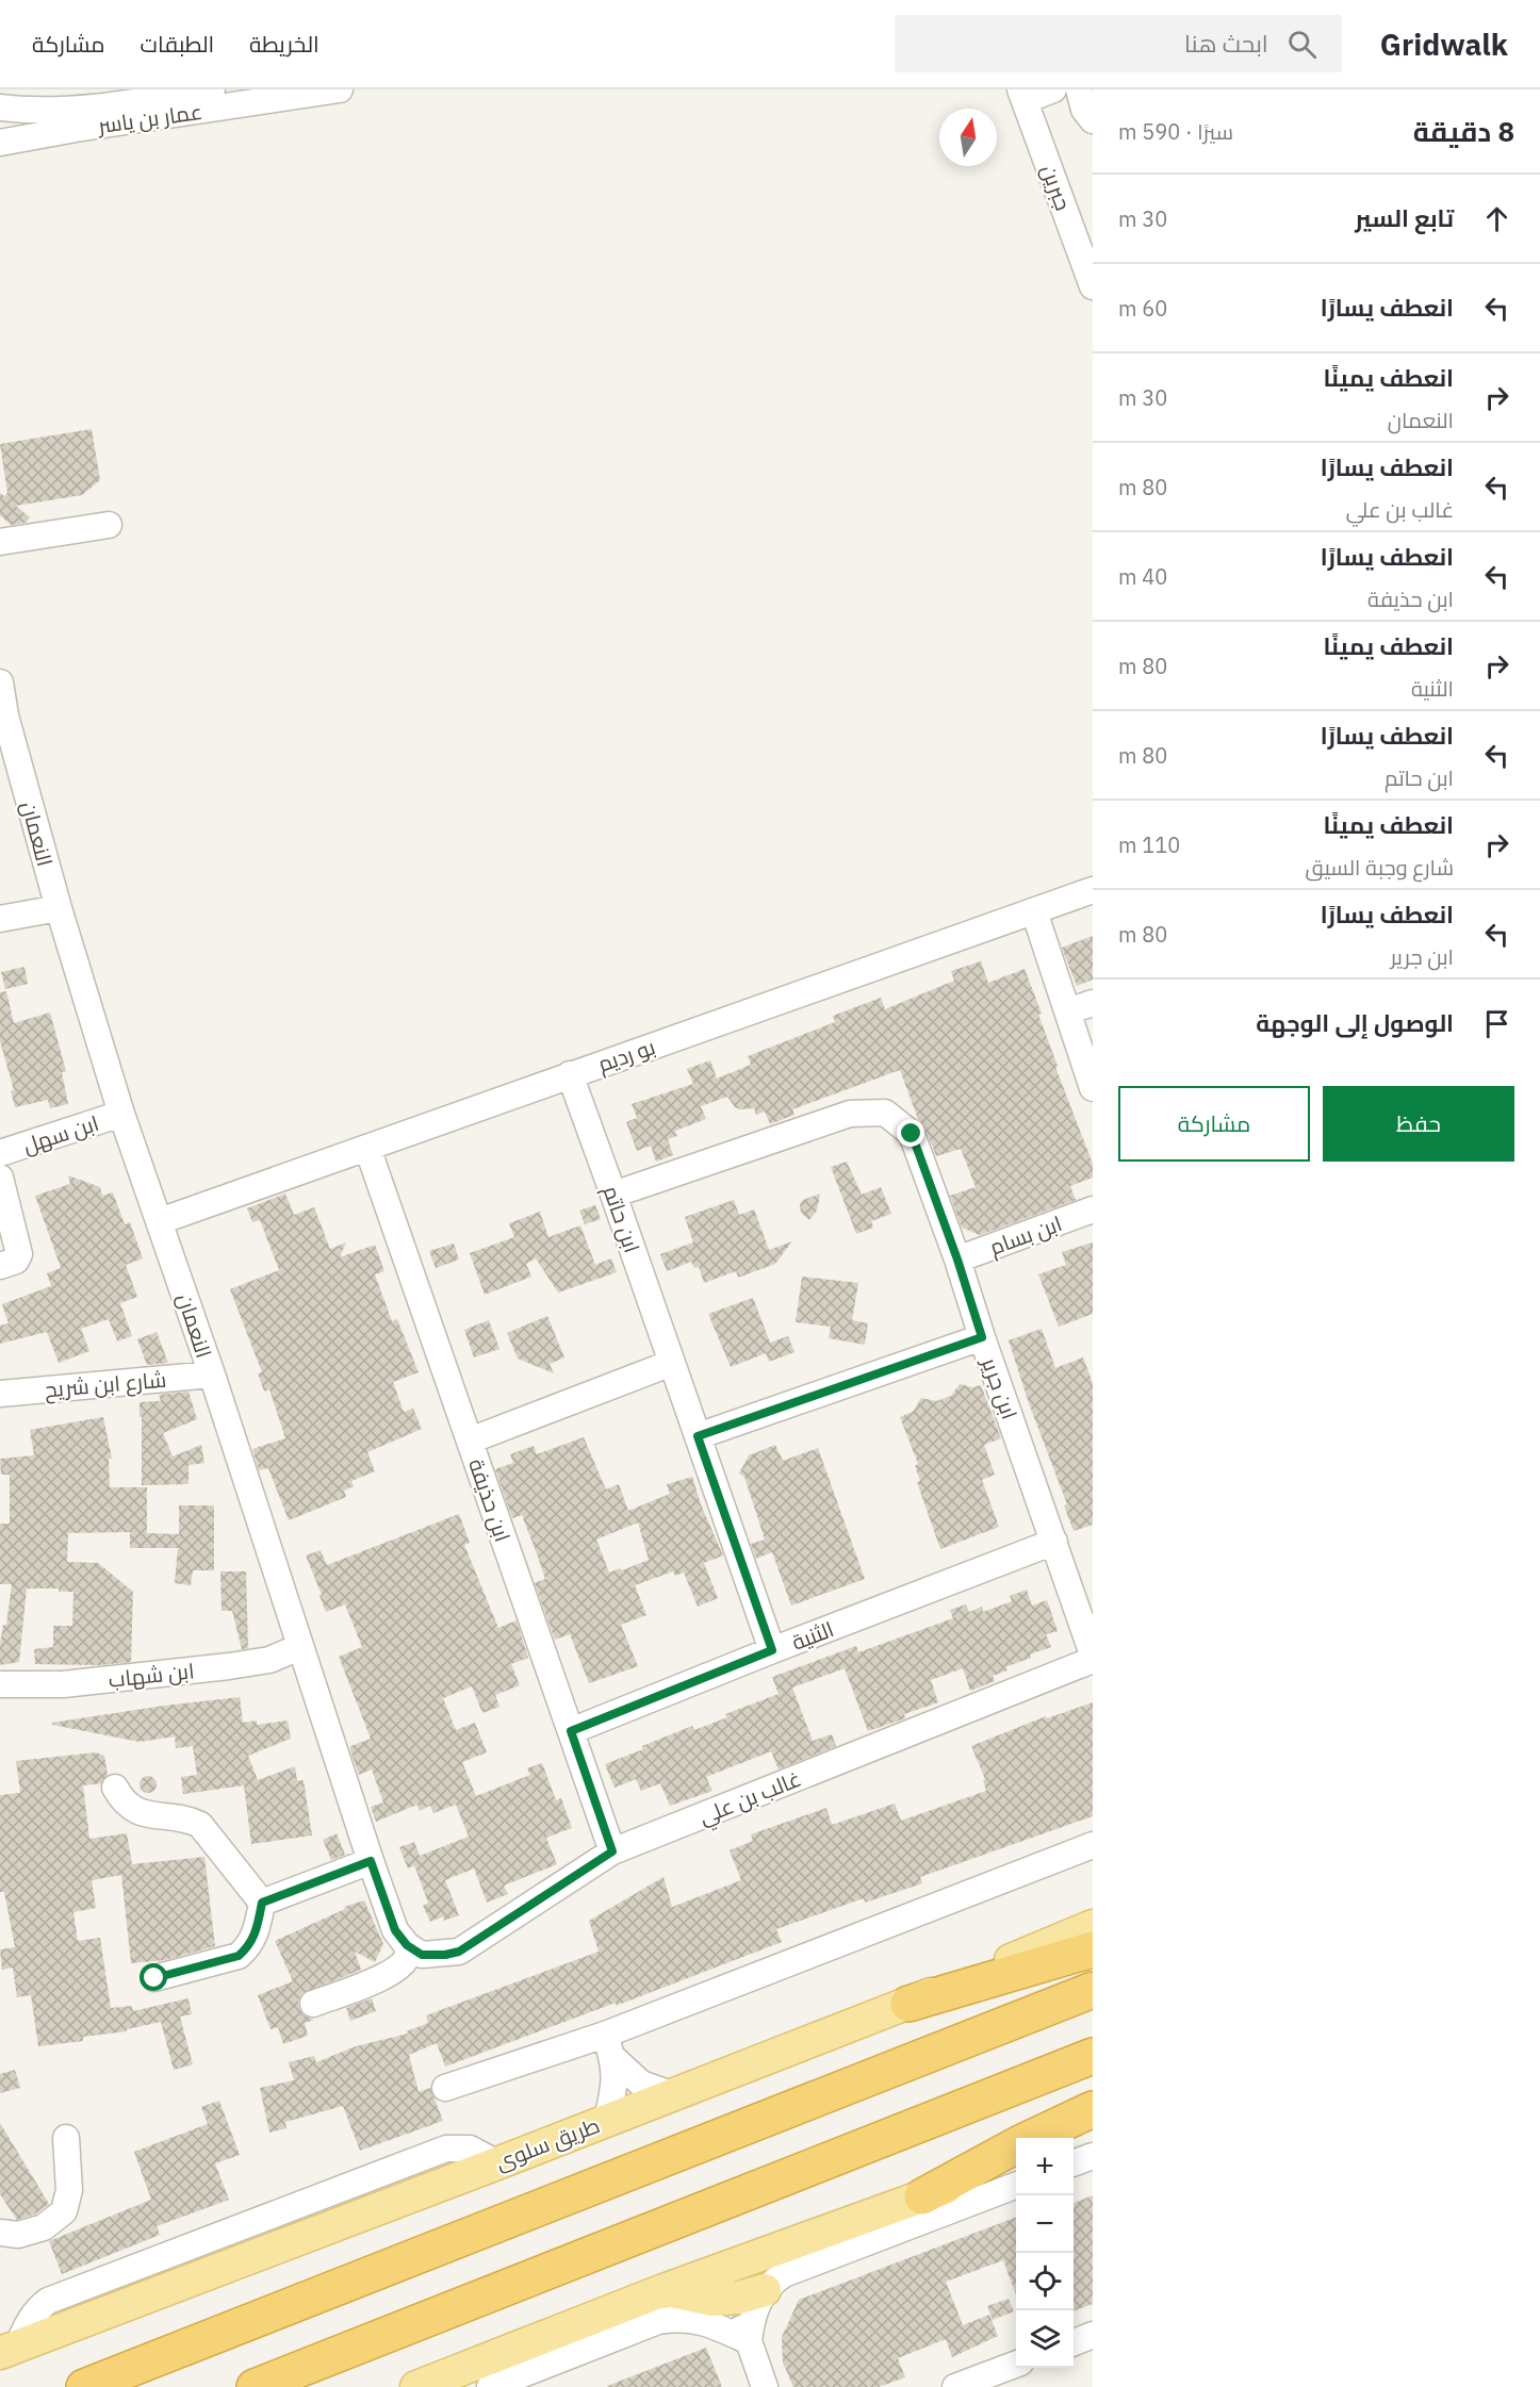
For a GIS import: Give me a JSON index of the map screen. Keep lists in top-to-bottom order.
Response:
{
  "streets": {
    "main road": ["طريق سلوى"],
    "street": [
      "عمار بن ياسر",
      "جبرين",
      "النعمان",
      "بو رديم",
      "ابن سهل",
      "ابن حاتم",
      "ابن بسام",
      "شارع ابن شريح",
      "ابن جرير",
      "ابن حذيفة",
      "الثنية",
      "ابن شهاب",
      "غالب بن علي"
    ]
  },
  "crossings": [
    ["النعمان", "بو رديم"],
    ["النعمان", "ابن سهل"],
    ["النعمان", "شارع ابن شريح"],
    ["النعمان", "ابن شهاب"],
    ["النعمان", "غالب بن علي"],
    ["بو رديم", "ابن حاتم"],
    ["بو رديم", "ابن حذيفة"],
    ["ابن حاتم", "ابن جرير"],
    ["ابن حاتم", "الثنية"],
    ["ابن بسام", "ابن جرير"],
    ["ابن جرير", "الثنية"],
    ["ابن حذيفة", "الثنية"],
    ["ابن حذيفة", "غالب بن علي"]
  ],
  "north": "top",
  "page": {
    "header": "Gridwalk",
    "search": "ابحث هنا",
    "nav": ["الخريطة", "الطبقات", "مشاركة"],
    "heading": ["8 دقيقة", "سيرًا · 590 m"],
    "list": [
      ["تابع السير", "30 m"],
      ["انعطف يسارًا", "60 m"],
      ["انعطف يمينًا", "النعمان", "30 m"],
      ["انعطف يسارًا", "غالب بن علي", "80 m"],
      ["انعطف يسارًا", "ابن حذيفة", "40 m"],
      ["انعطف يمينًا", "الثنية", "80 m"],
      ["انعطف يسارًا", "ابن حاتم", "80 m"],
      ["انعطف يمينًا", "شارع وجبة السيق", "110 m"],
      ["انعطف يسارًا", "ابن جرير", "80 m"],
      "الوصول إلى الوجهة"
    ],
    "buttons": ["حفظ", "مشاركة"],
    "map_buttons": ["+", "−"]
  }
}
